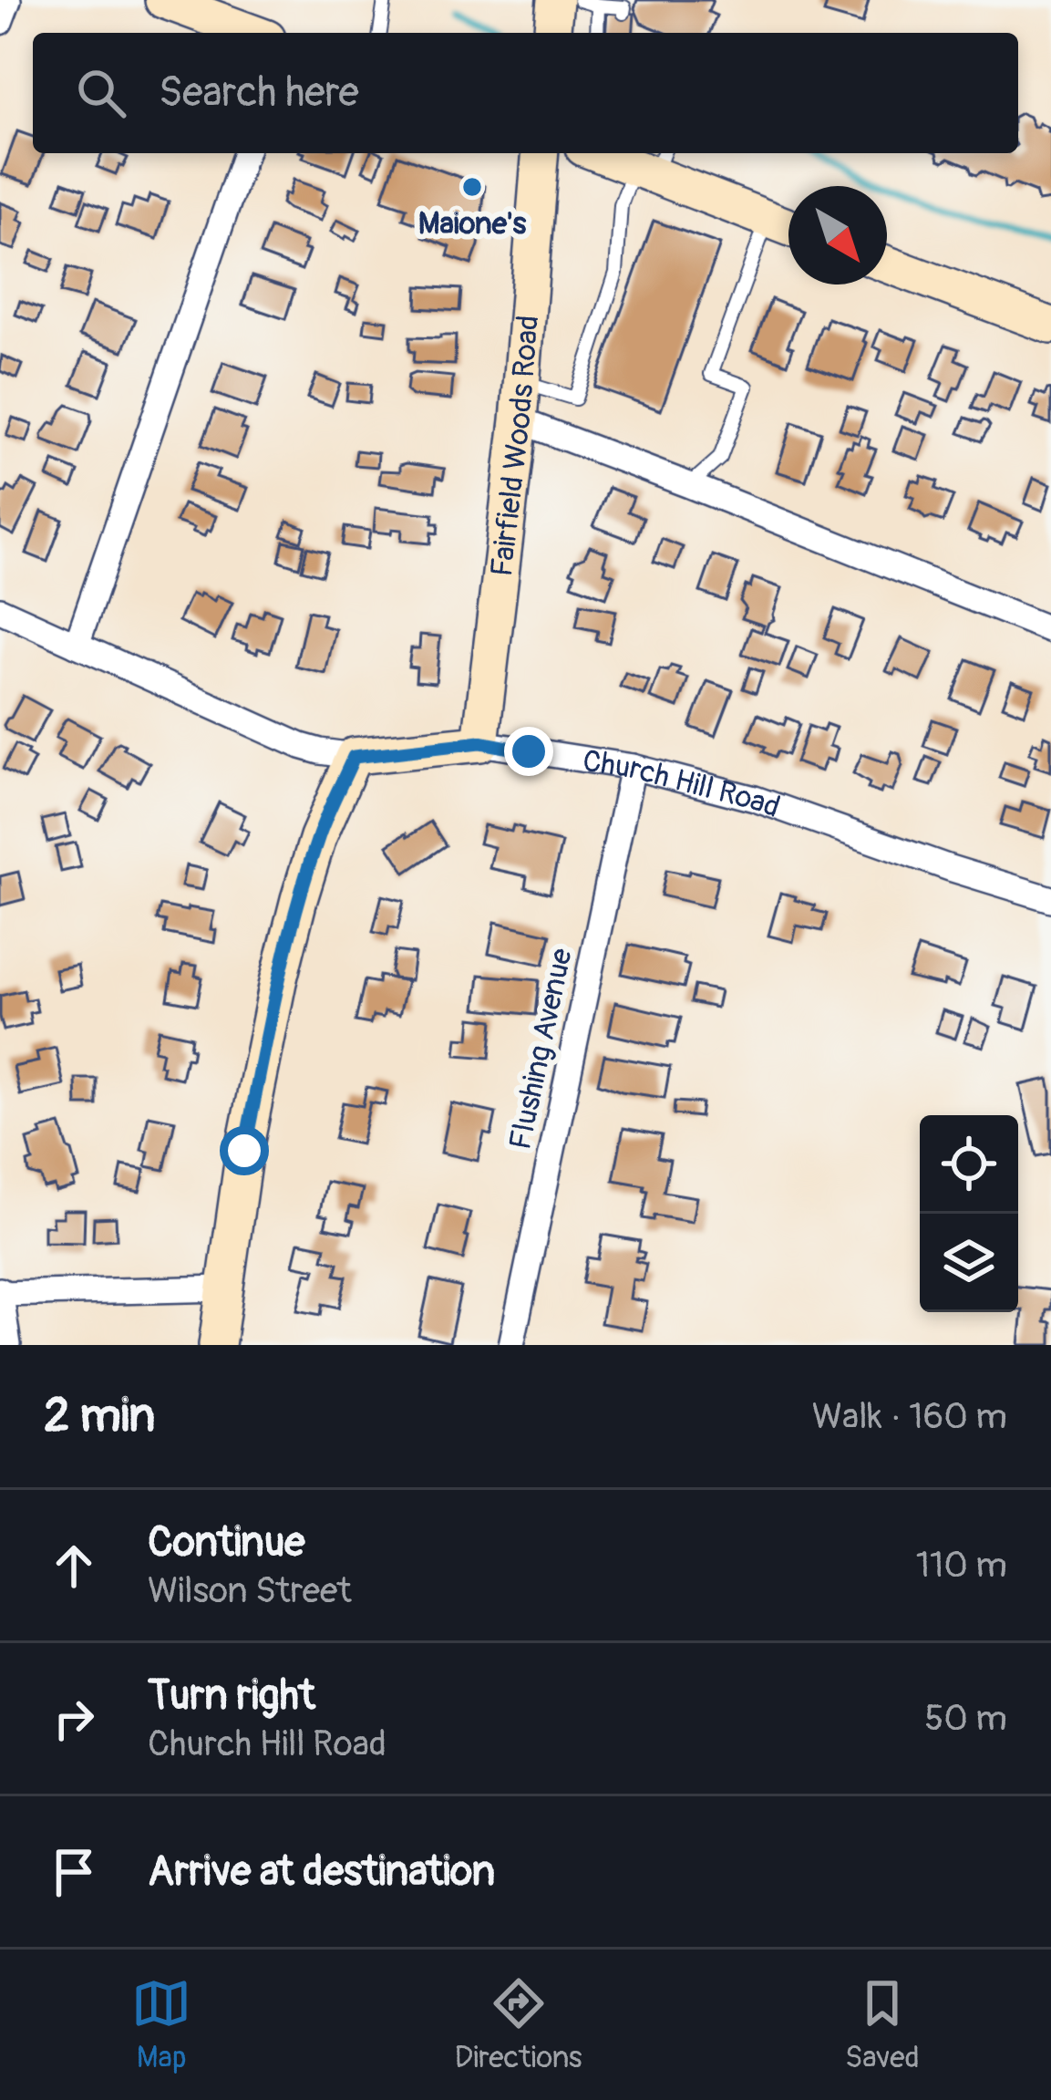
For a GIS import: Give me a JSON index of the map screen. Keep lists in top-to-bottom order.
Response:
{
  "streets": {
    "main road": ["Fairfield Woods Road", "Church Hill Road"],
    "street": ["Flushing Avenue"]
  },
  "crossings": [
    ["Fairfield Woods Road", "Church Hill Road"],
    ["Church Hill Road", "Flushing Avenue"]
  ],
  "places": ["Maione's"],
  "north": "bottom right",
  "page": {
    "search": "Search here",
    "heading": ["2 min", "Walk · 160 m"],
    "list": [
      ["Continue", "Wilson Street", "110 m"],
      ["Turn right", "Church Hill Road", "50 m"],
      "Arrive at destination"
    ],
    "nav": ["Map", "Directions", "Saved"]
  }
}
